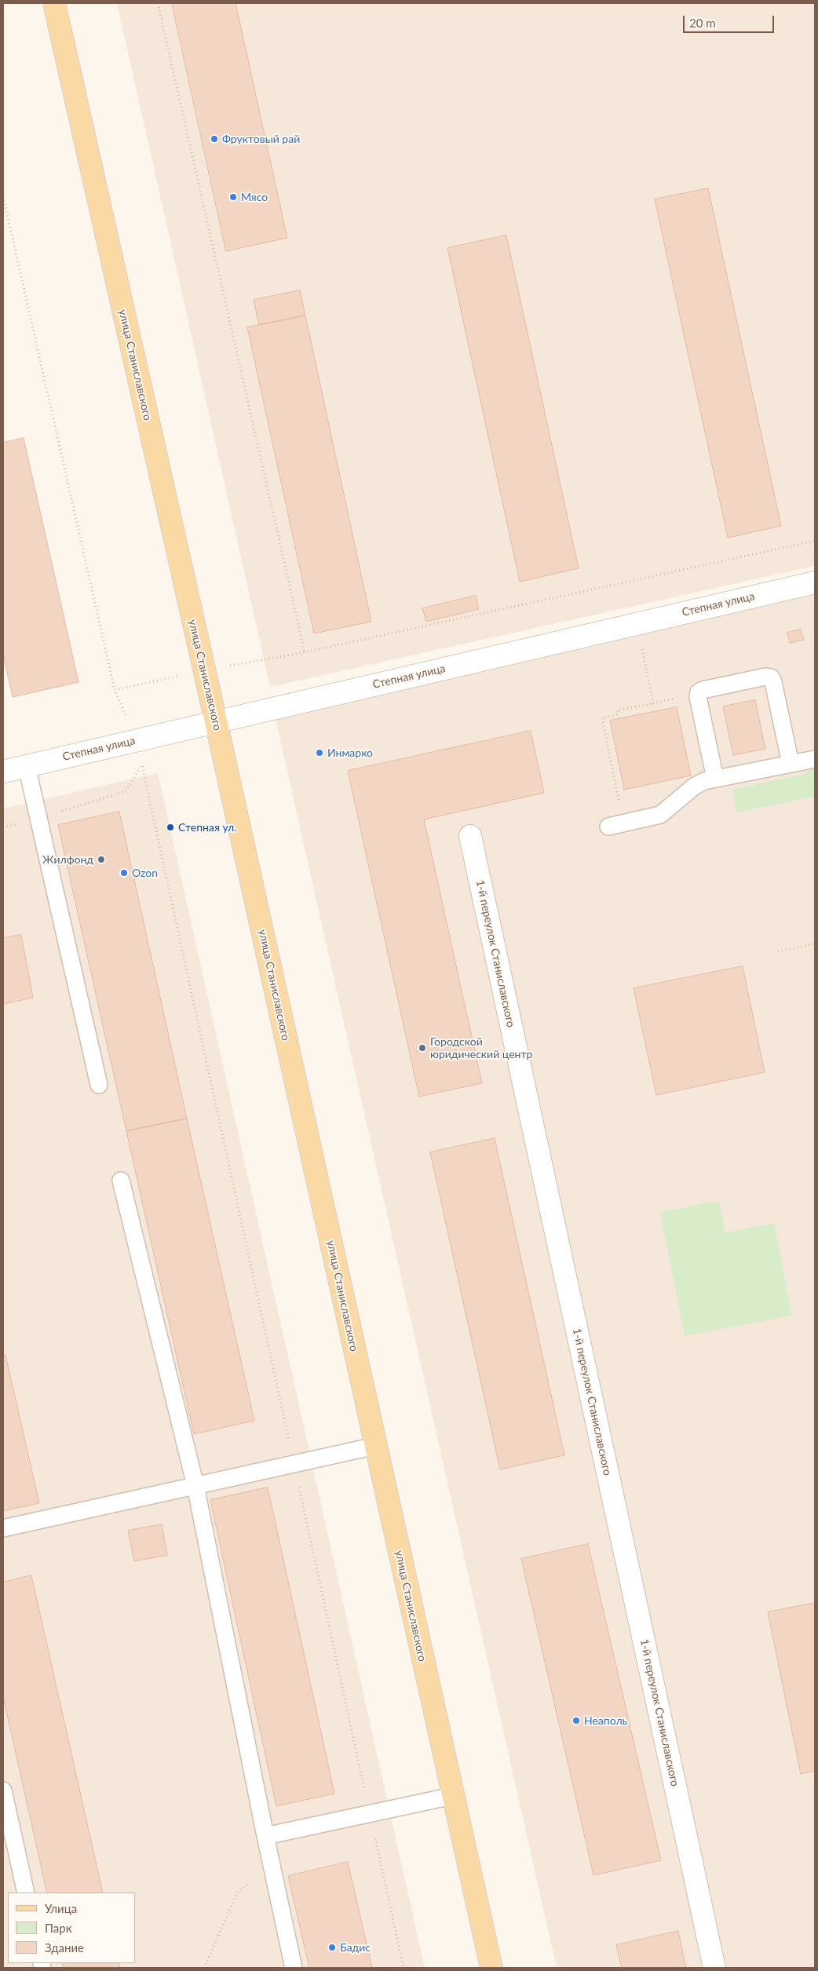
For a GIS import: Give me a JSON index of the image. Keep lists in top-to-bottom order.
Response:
{
  "streets": {
    "main road": ["улица Станиславского"],
    "street": ["Степная улица", "1-й переулок Станиславского"]
  },
  "crossings": [
    ["улица Станиславского", "Степная улица"]
  ],
  "places": [
    "Фруктовый рай",
    "Мясо",
    "Инмарко",
    "Степная ул.",
    "Жилфонд",
    "Ozon",
    "Городской юридический центр",
    "Неаполь",
    "Бадис"
  ],
  "legend": ["Улица", "Парк", "Здание"],
  "scale_bar": "20 m"
}
